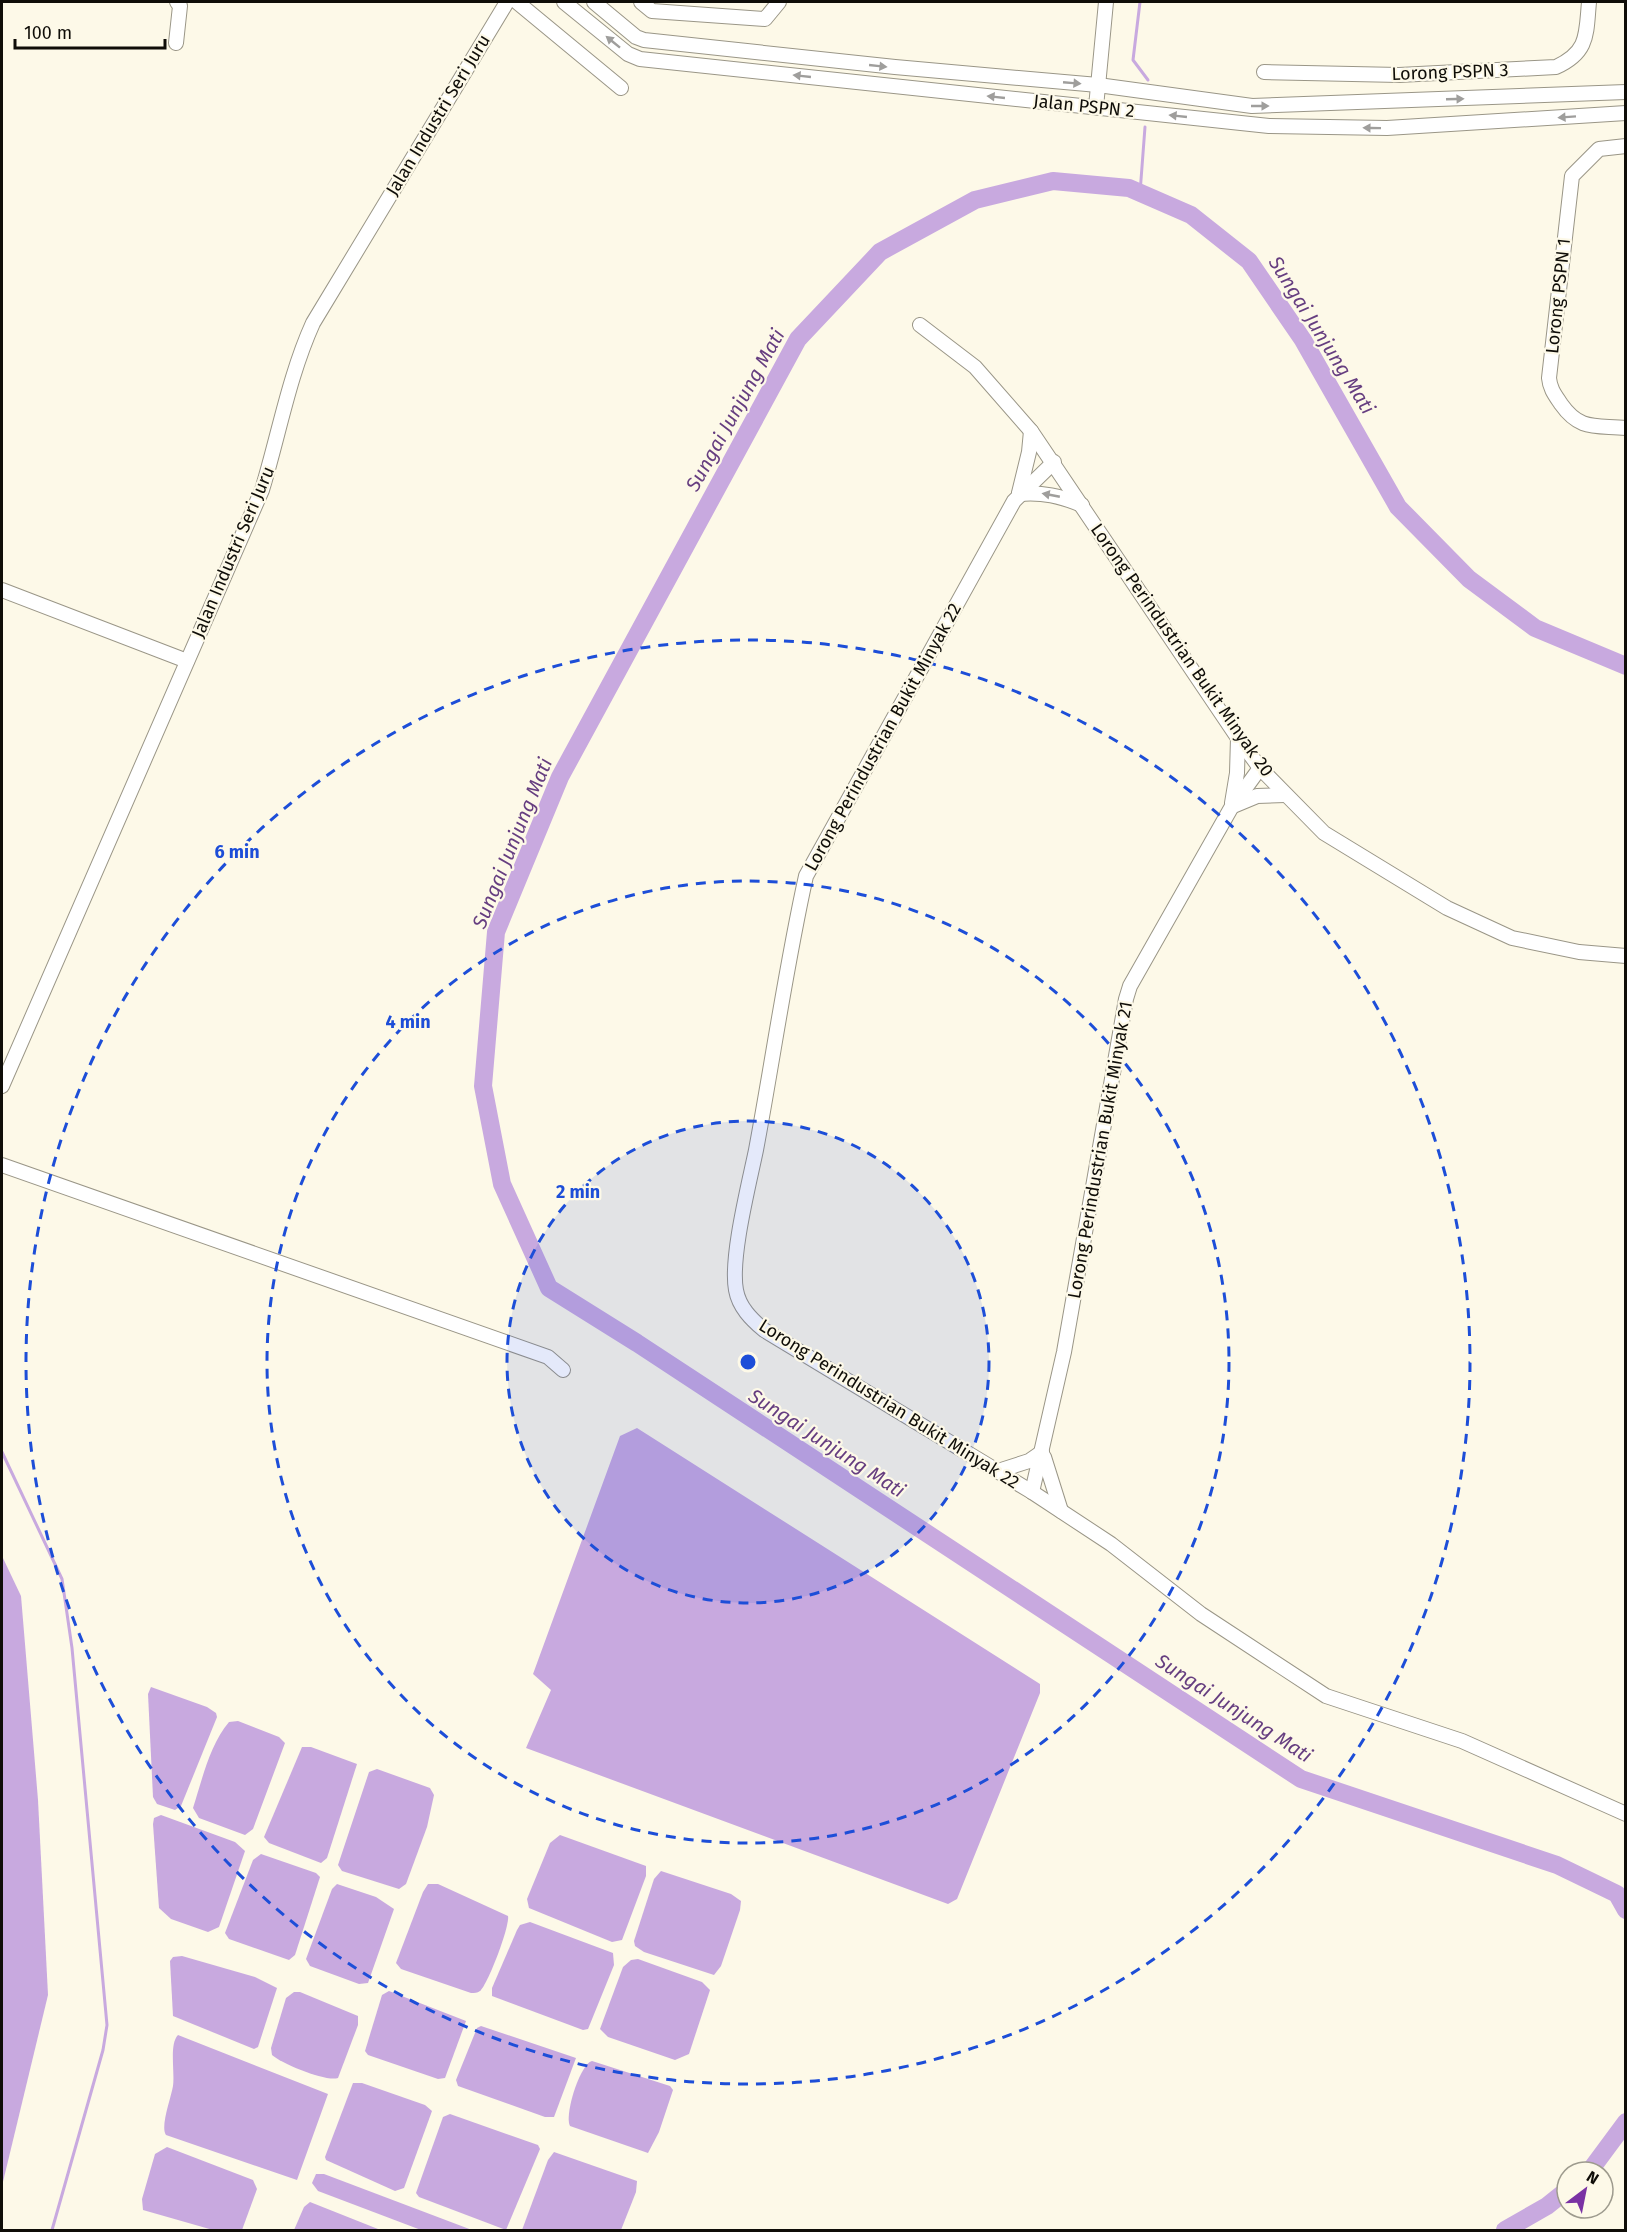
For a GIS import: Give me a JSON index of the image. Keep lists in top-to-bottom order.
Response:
{
  "streets": {
    "street": [
      "Lorong PSPN 3",
      "Jalan PSPN 2",
      "Jalan Industri Seri Juru",
      "Lorong PSPN 1",
      "Lorong Perindustrian Bukit Minyak 20",
      "Lorong Perindustrian Bukit Minyak 22",
      "Lorong Perindustrian Bukit Minyak 21"
    ]
  },
  "crossings": [
    ["Lorong Perindustrian Bukit Minyak 20", "Lorong Perindustrian Bukit Minyak 22"],
    ["Lorong Perindustrian Bukit Minyak 20", "Lorong Perindustrian Bukit Minyak 21"],
    ["Lorong Perindustrian Bukit Minyak 22", "Lorong Perindustrian Bukit Minyak 21"]
  ],
  "water": ["Sungai Junjung Mati"],
  "scale_bar": "100 m",
  "north": "top right",
  "rings": ["6 min", "4 min", "2 min"]
}
